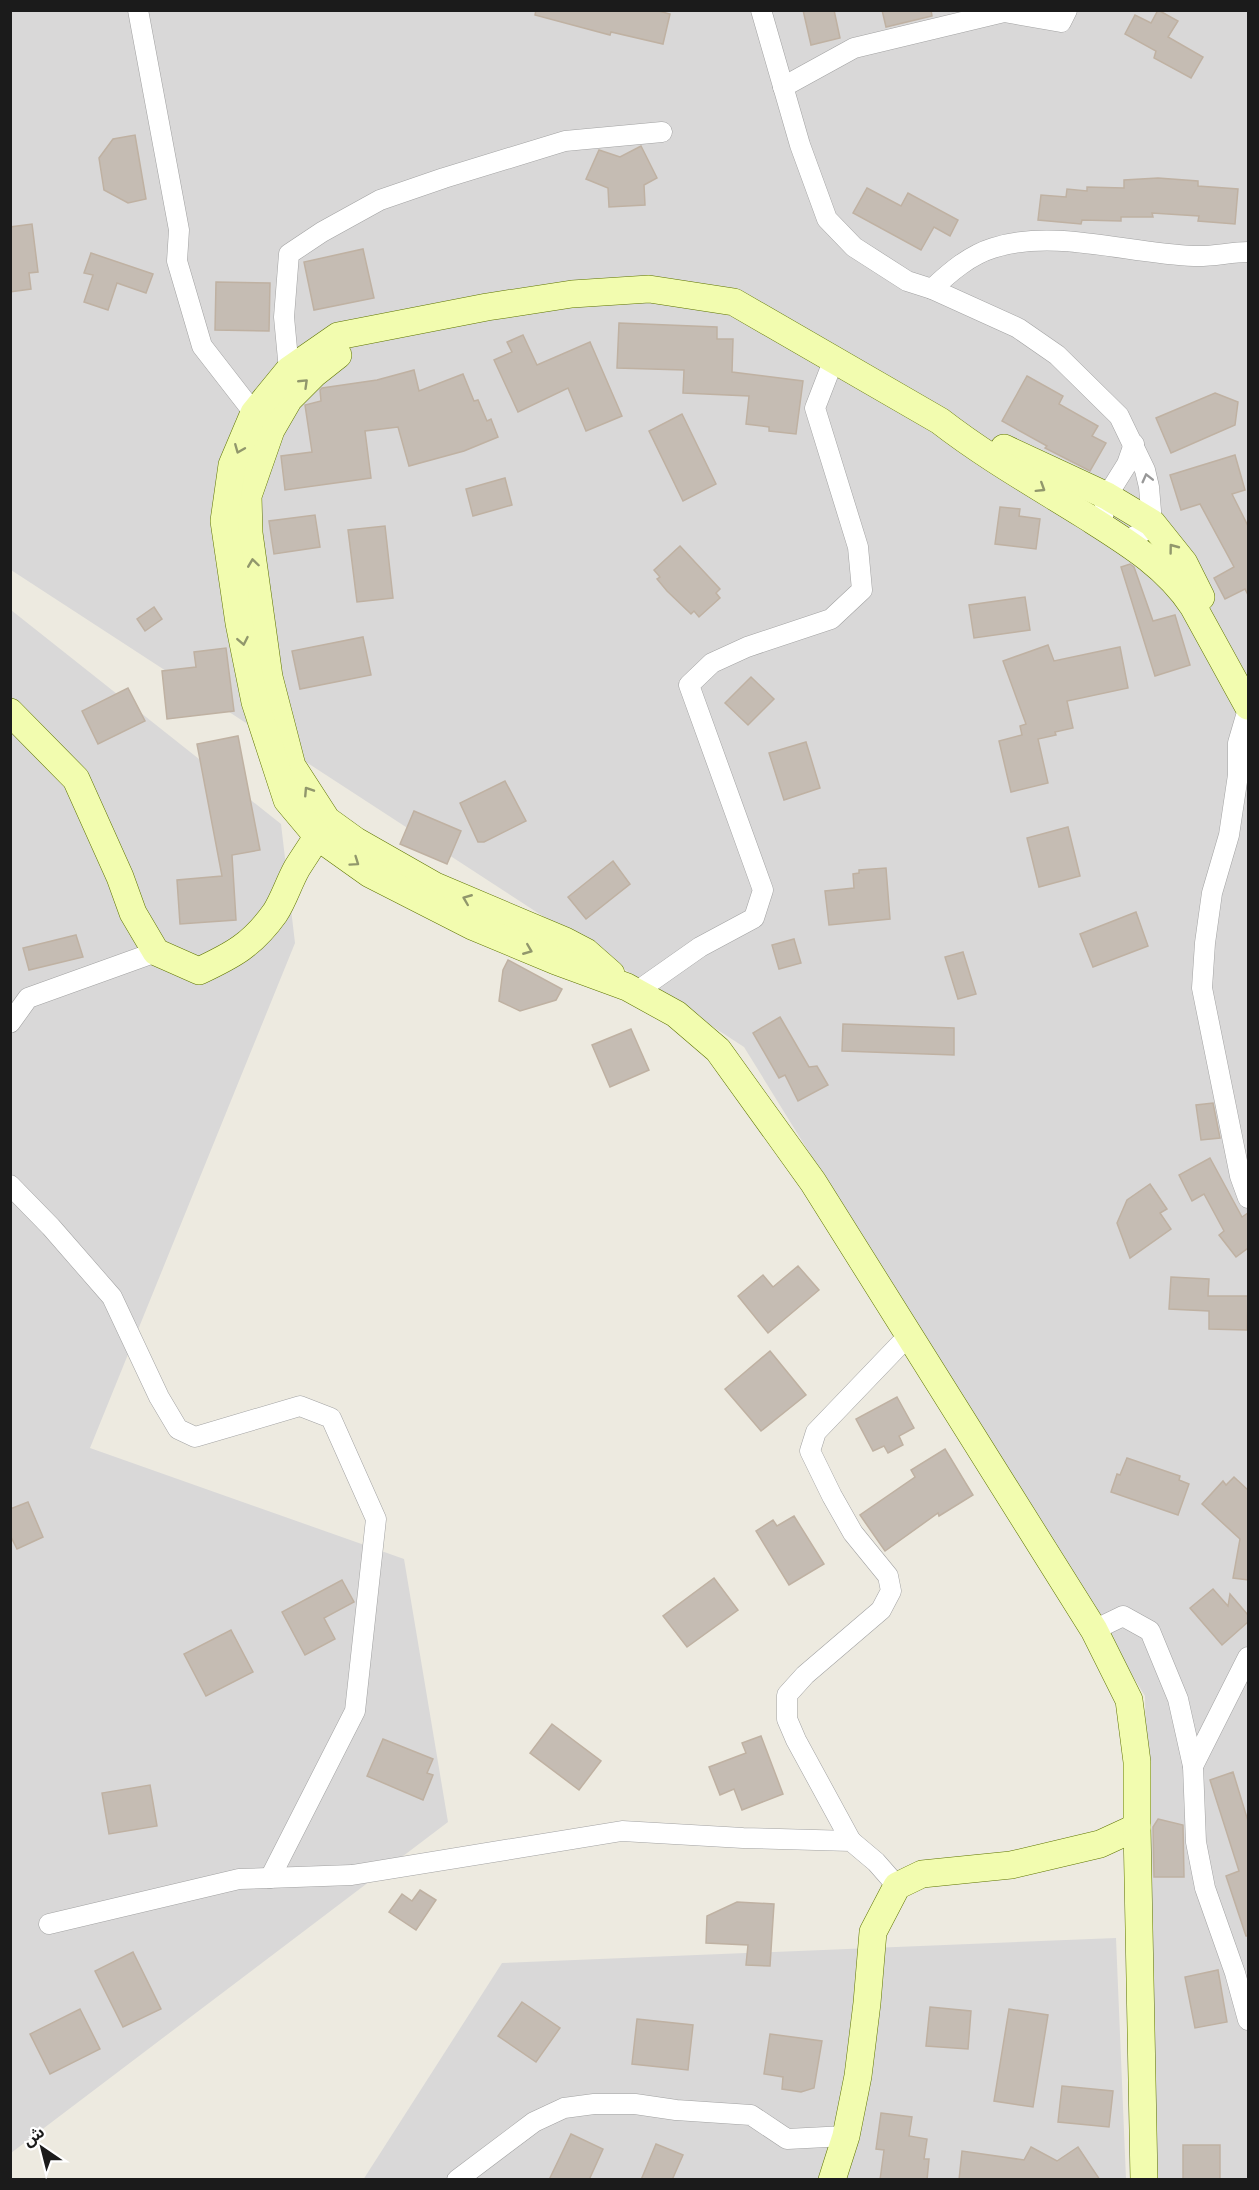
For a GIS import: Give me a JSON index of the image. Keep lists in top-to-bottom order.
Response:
{
  "north": "top left"
}
